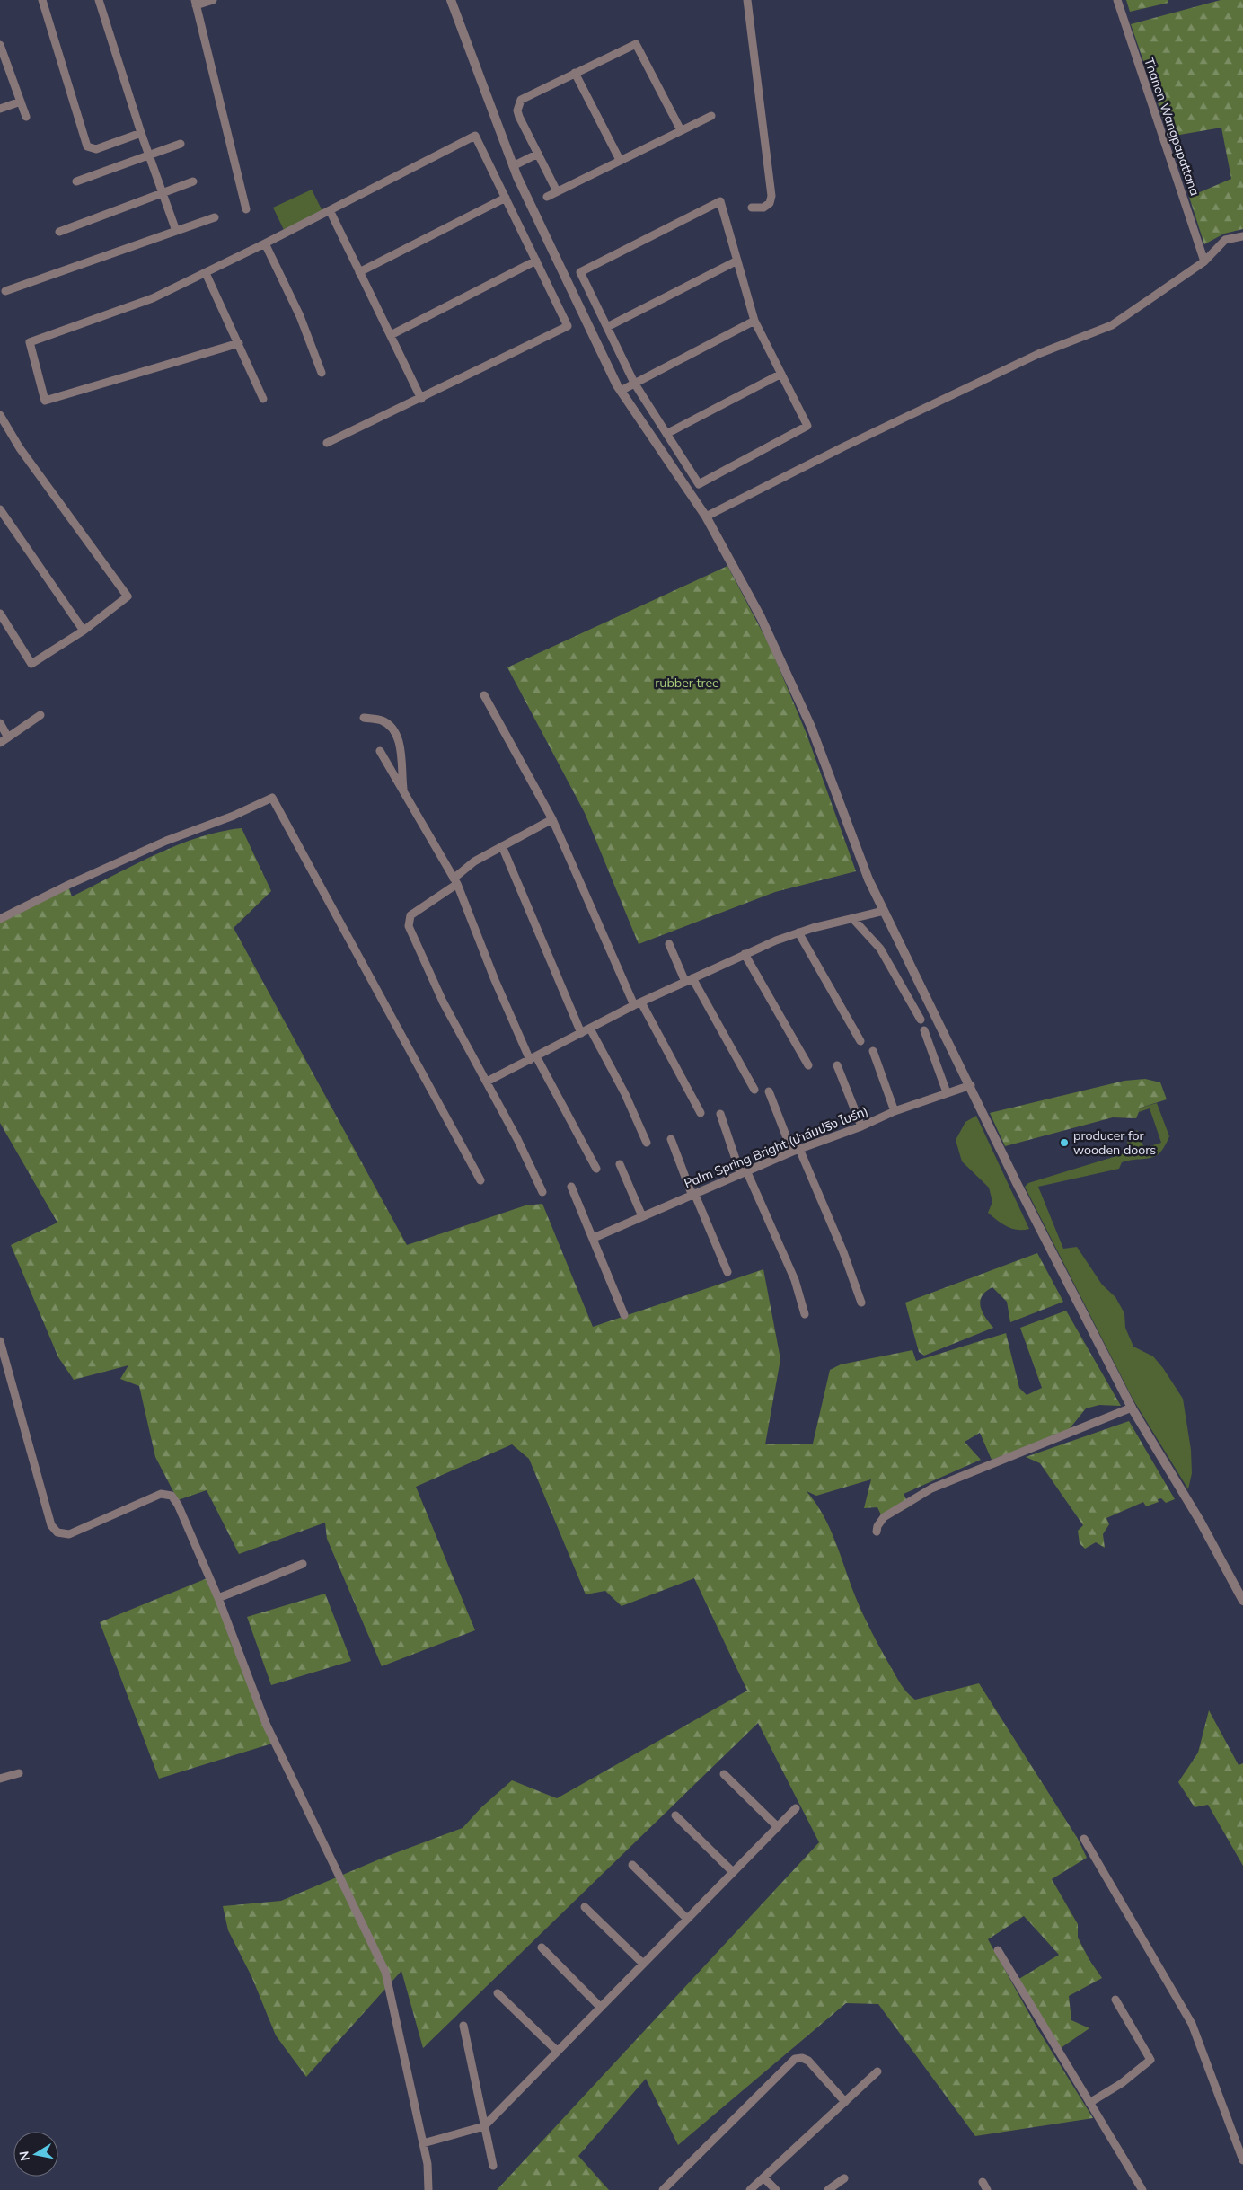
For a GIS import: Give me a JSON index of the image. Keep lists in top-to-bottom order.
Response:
{
  "streets": {
    "street": ["Thanon Wangpapattana", "Palm Spring Bright (ปาล์มปริง ไบร์ท)"]
  },
  "parks": ["rubber tree"],
  "places": ["producer for wooden doors"],
  "north": "left"
}
